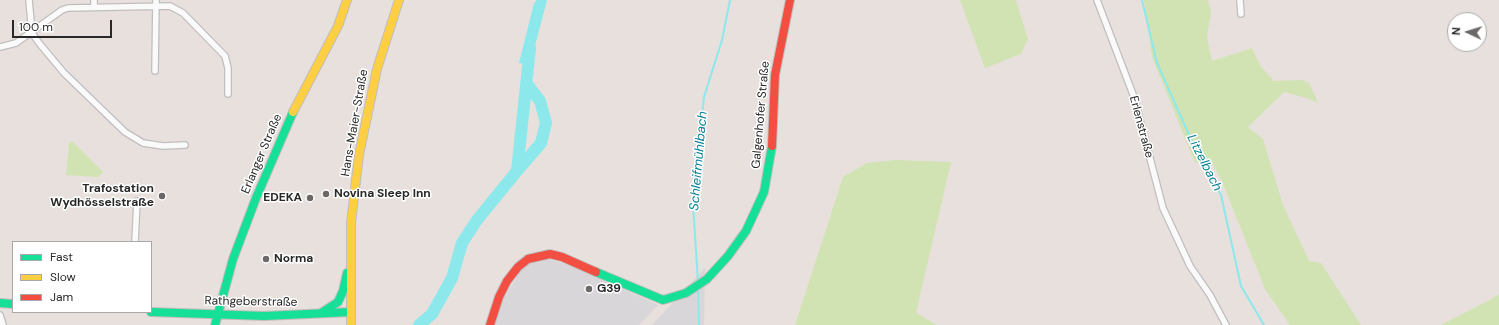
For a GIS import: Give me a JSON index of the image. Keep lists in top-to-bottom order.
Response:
{
  "streets": {
    "street": [
      "Galgenhofer Straße",
      "Hans-Maier-Straße",
      "Erlenstraße",
      "Erlanger Straße",
      "Rathgeberstraße"
    ]
  },
  "crossings": [
    ["Hans-Maier-Straße", "Rathgeberstraße"],
    ["Erlanger Straße", "Rathgeberstraße"]
  ],
  "water": ["Schleifmühlbach", "Litzelbach"],
  "places": [
    "Novina Sleep Inn",
    "Trafostation Wydhösselstraße",
    "EDEKA",
    "Norma",
    "G39"
  ],
  "legend": ["Fast", "Slow", "Jam"],
  "scale_bar": "100 m",
  "north": "left"
}
